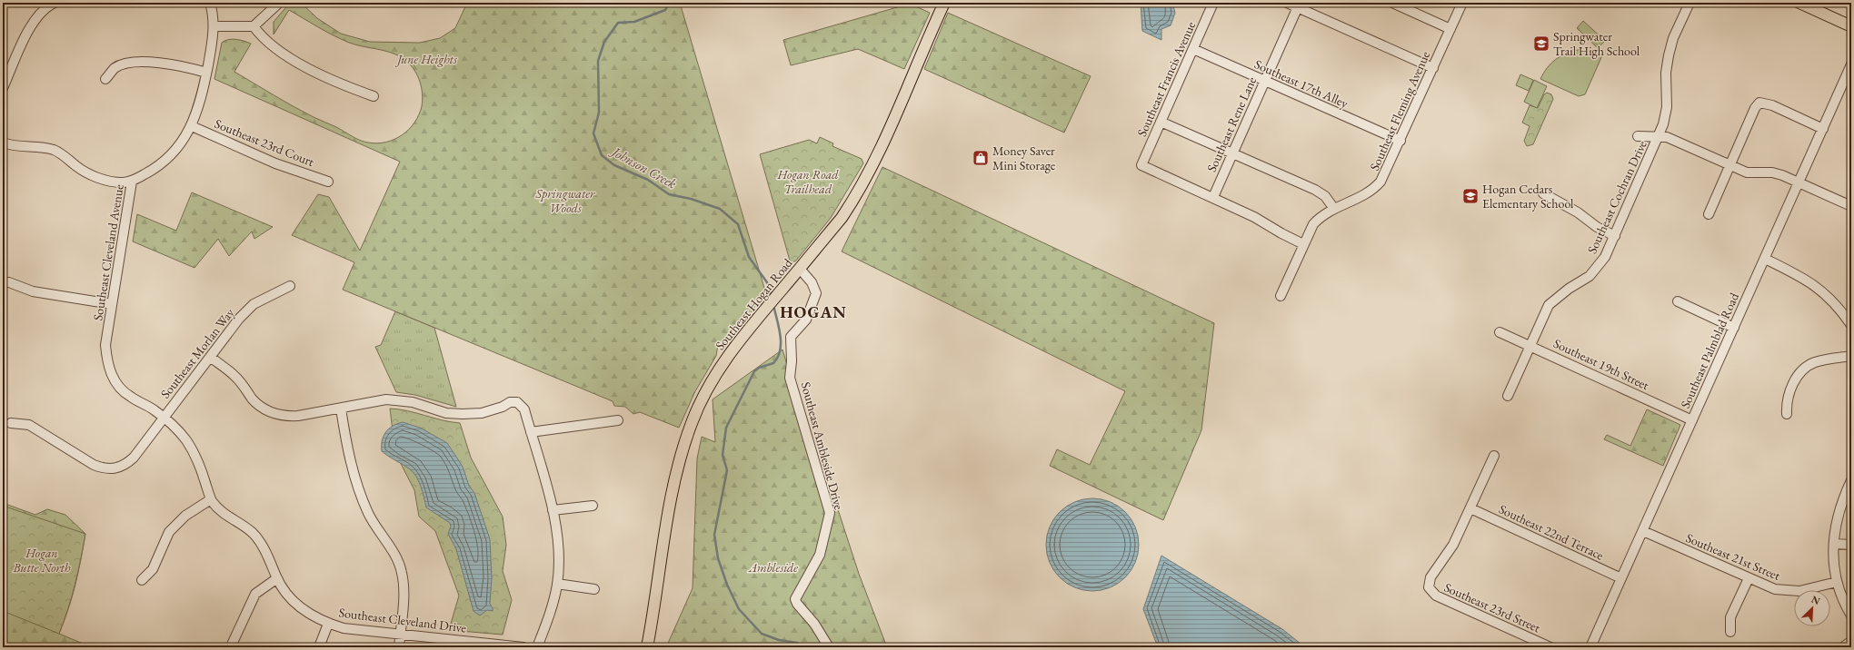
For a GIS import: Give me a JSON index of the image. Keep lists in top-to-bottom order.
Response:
{
  "streets": {
    "main road": ["Southeast Hogan Road"],
    "street": [
      "Southeast Francis Avenue",
      "Southeast 17th Alley",
      "Southeast Fleming Avenue",
      "Southeast Rene Lane",
      "Southeast 23rd Court",
      "Southeast Cochran Drive",
      "Southeast Cleveland Avenue",
      "Southeast Palmblad Road",
      "Southeast Morlan Way",
      "Southeast 19th Street",
      "Southeast Ambleside Drive",
      "Southeast 22nd Terrace",
      "Southeast 21st Street",
      "Southeast 23rd Street",
      "Southeast Cleveland Drive"
    ]
  },
  "crossings": [
    ["Southeast Francis Avenue", "Southeast 17th Alley"],
    ["Southeast Francis Avenue", "Southeast Rene Lane"],
    ["Southeast 17th Alley", "Southeast Fleming Avenue"],
    ["Southeast 17th Alley", "Southeast Rene Lane"],
    ["Southeast 23rd Court", "Southeast Cleveland Avenue"],
    ["Southeast Cochran Drive", "Southeast 19th Street"],
    ["Southeast Cleveland Avenue", "Southeast Cleveland Drive"],
    ["Southeast Hogan Road", "Southeast Ambleside Drive"],
    ["Southeast Palmblad Road", "Southeast 19th Street"],
    ["Southeast Palmblad Road", "Southeast 22nd Terrace"],
    ["Southeast Palmblad Road", "Southeast 21st Street"],
    ["Southeast Morlan Way", "Southeast Cleveland Drive"],
    ["Southeast 22nd Terrace", "Southeast 23rd Street"]
  ],
  "districts": ["HOGAN"],
  "water": ["Johnson Creek"],
  "parks": [
    "June Heights",
    "Hogan Road Trailhead",
    "Springwater Woods",
    "Hogan Butte North",
    "Ambleside"
  ],
  "places": {
    "school or university": ["Springwater Trail High School", "Hogan Cedars Elementary School"],
    "shop": ["Money Saver Mini Storage"]
  },
  "north": "top right"
}
